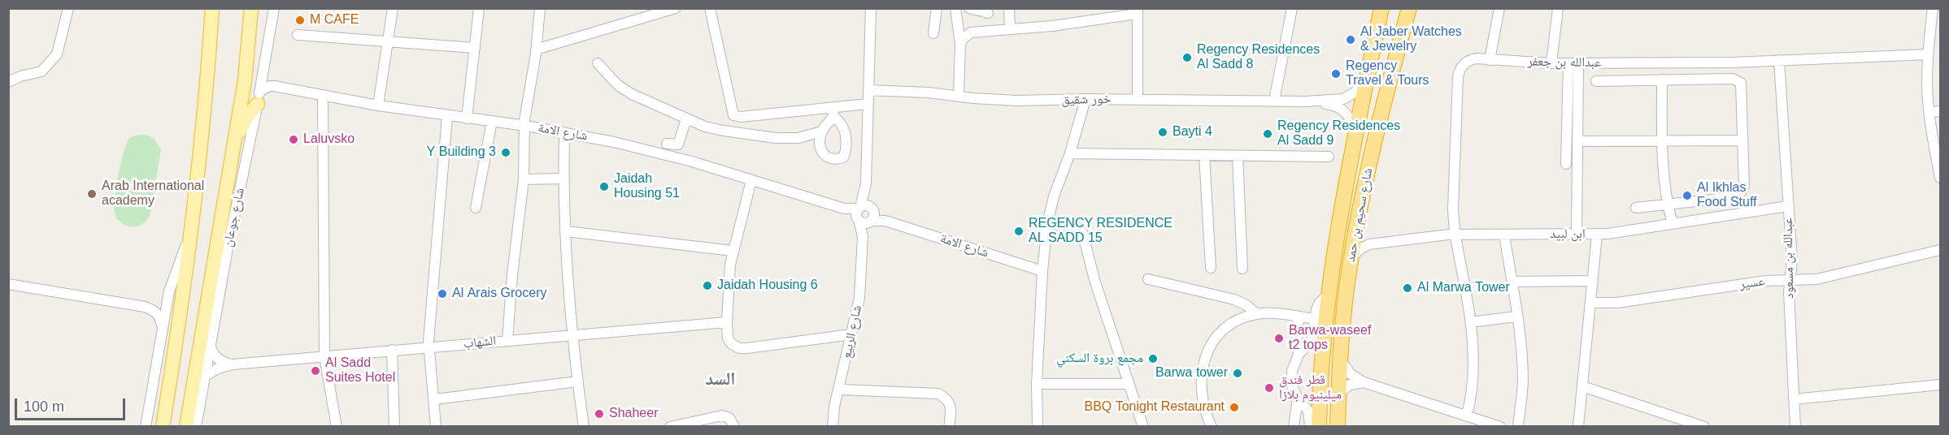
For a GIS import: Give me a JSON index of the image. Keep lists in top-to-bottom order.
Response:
{
  "streets": {
    "highway": ["شارع سحيم بن حمد"],
    "main road": ["شارع جوعان"],
    "street": [
      "عبدالله بن جعفر",
      "خور شقيق",
      "شارع الامة",
      "ابن لبيد",
      "عبدالله بن مسعود",
      "عسير",
      "شارع الربيع",
      "الشهاب"
    ]
  },
  "crossings": [
    ["عبدالله بن جعفر", "ابن لبيد"],
    ["عبدالله بن جعفر", "عبدالله بن مسعود"],
    ["خور شقيق", "شارع سحيم بن حمد"],
    ["خور شقيق", "شارع الربيع"],
    ["شارع الامة", "شارع جوعان"],
    ["شارع الامة", "شارع الربيع"],
    ["شارع سحيم بن حمد", "ابن لبيد"],
    ["شارع جوعان", "الشهاب"],
    ["ابن لبيد", "عبدالله بن مسعود"],
    ["عبدالله بن مسعود", "عسير"]
  ],
  "districts": ["السد"],
  "places": [
    "M CAFE",
    "Al Jaber Watches & Jewelry",
    "Regency Residences Al Sadd 8",
    "Regency Travel & Tours",
    "Bayti 4",
    "Regency Residences Al Sadd 9",
    "Laluvsko",
    "Y Building 3",
    "Jaidah Housing 51",
    "Arab International academy",
    "Al Ikhlas Food Stuff",
    "REGENCY RESIDENCE AL SADD 15",
    "Jaidah Housing 6",
    "Al Marwa Tower",
    "Al Arais Grocery",
    "Barwa-waseef t2 tops",
    "مجمع بروة السكني",
    "Al Sadd Suites Hotel",
    "Barwa tower",
    "قطر فندق ميلينيوم بلازا",
    "BBQ Tonight Restaurant",
    "Shaheer"
  ],
  "scale_bar": "100 m"
}
